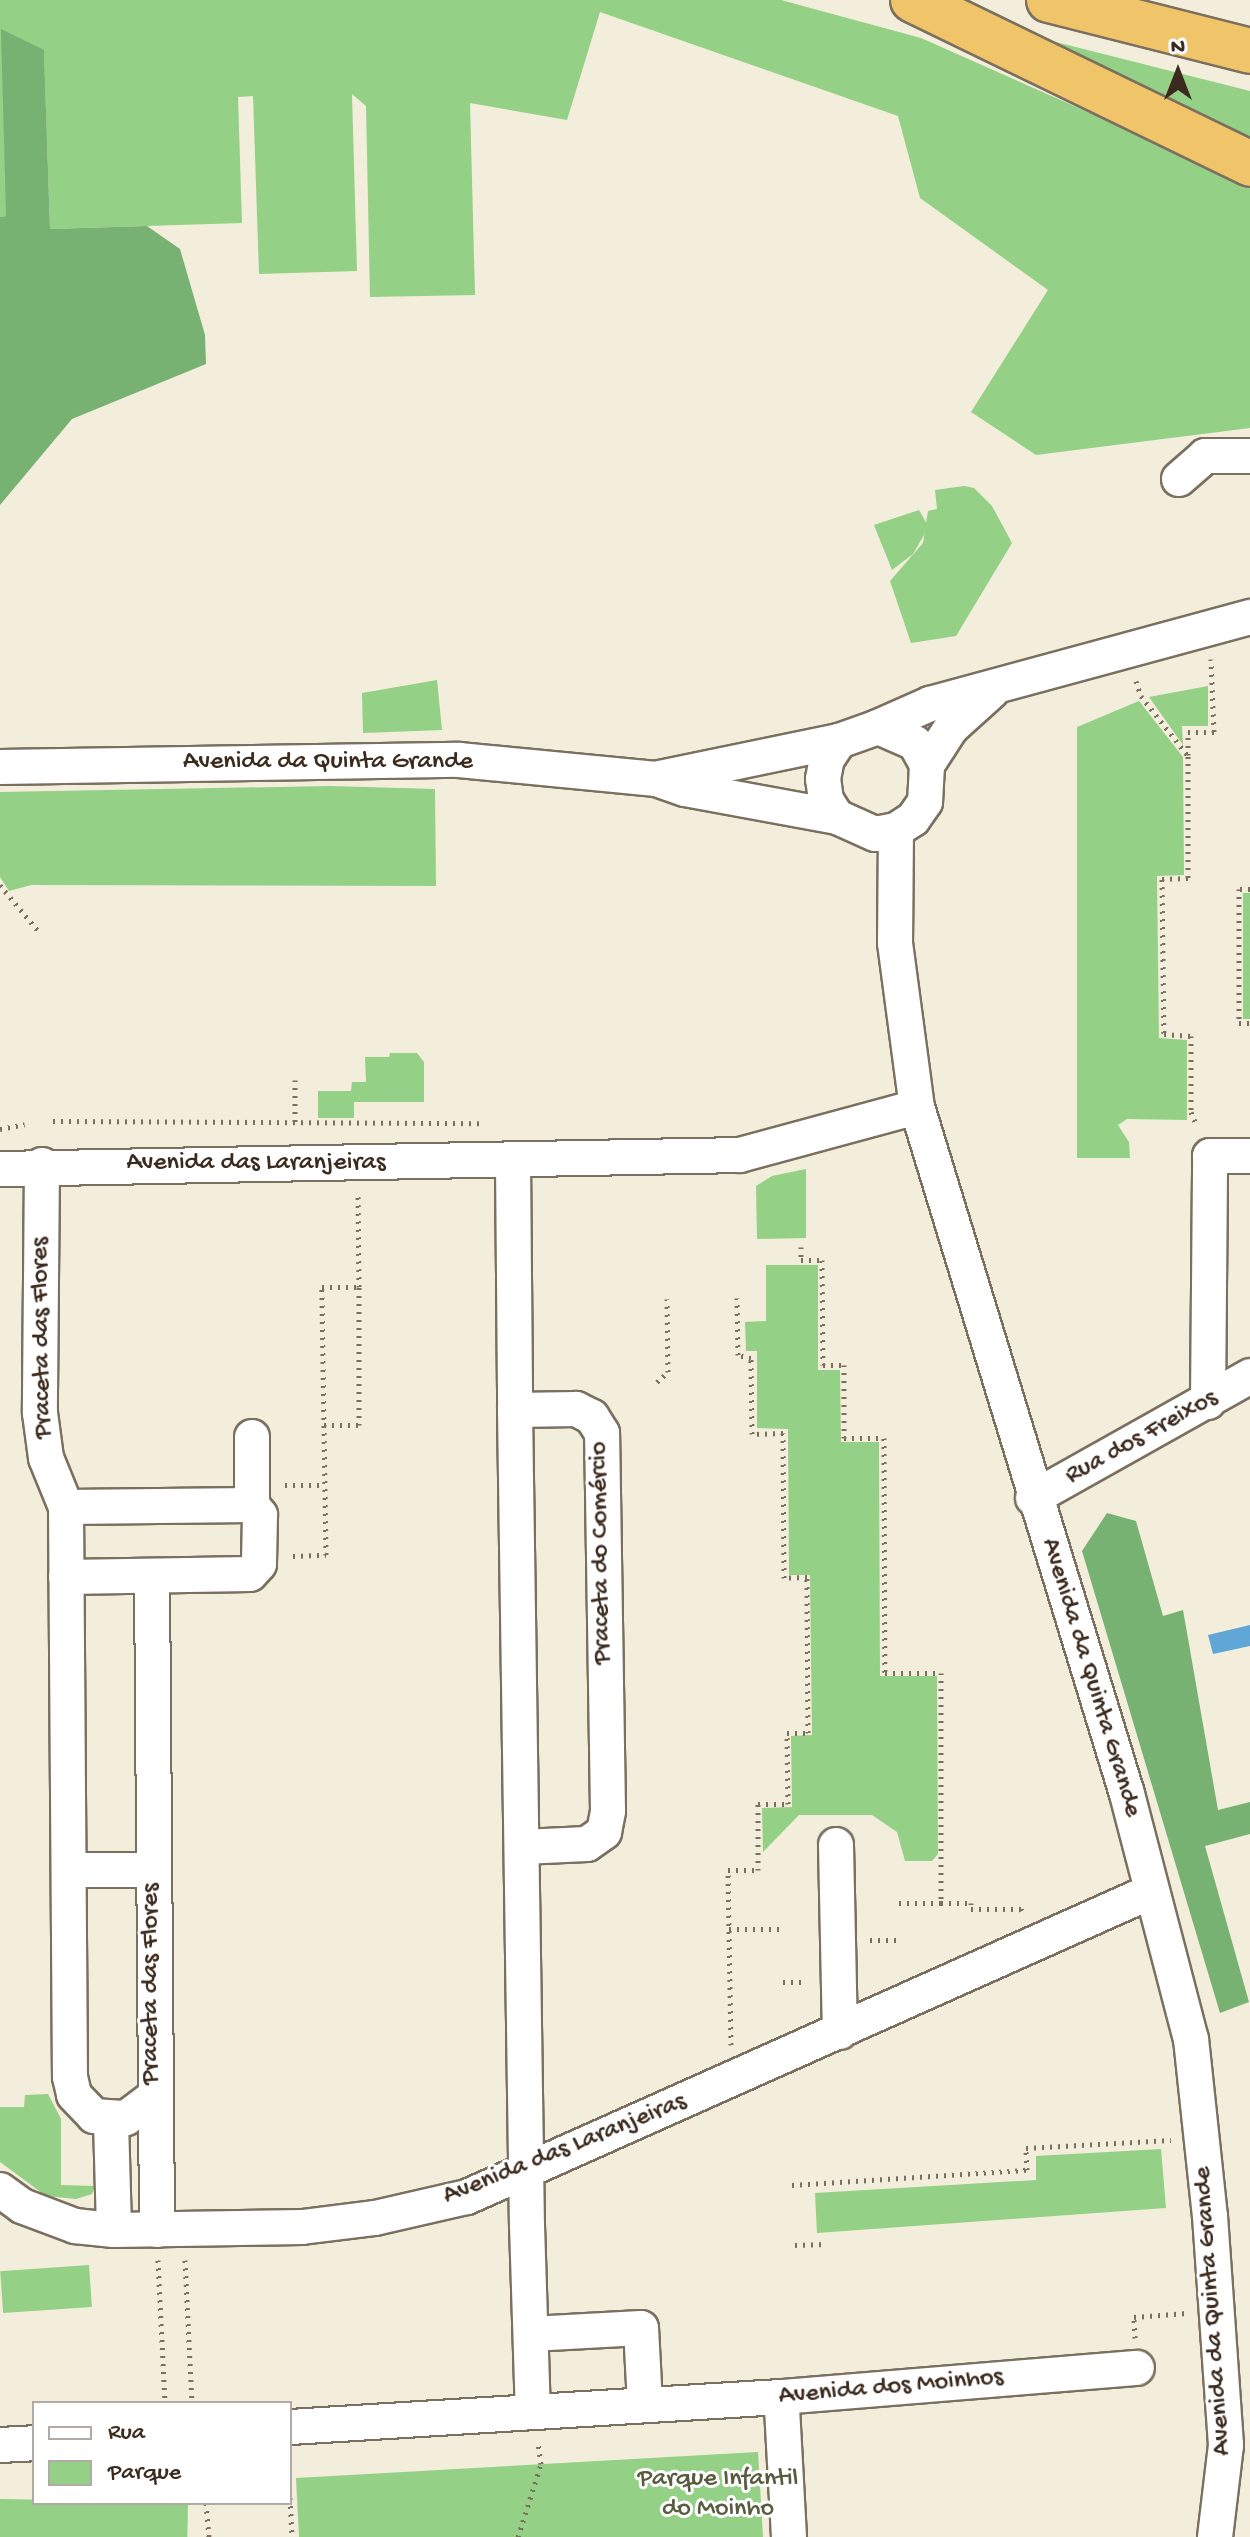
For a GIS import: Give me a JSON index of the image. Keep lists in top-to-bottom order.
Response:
{
  "streets": {
    "street": [
      "Avenida da Quinta Grande",
      "Avenida das Laranjeiras",
      "Praceta das Flores",
      "Rua dos Freixos",
      "Praceta do Comércio",
      "Avenida dos Moinhos"
    ]
  },
  "crossings": [
    ["Avenida da Quinta Grande", "Avenida das Laranjeiras"],
    ["Avenida da Quinta Grande", "Rua dos Freixos"],
    ["Avenida das Laranjeiras", "Praceta das Flores"]
  ],
  "parks": ["Parque Infantil do Moinho"],
  "legend": ["Rua", "Parque"],
  "north": "top"
}
